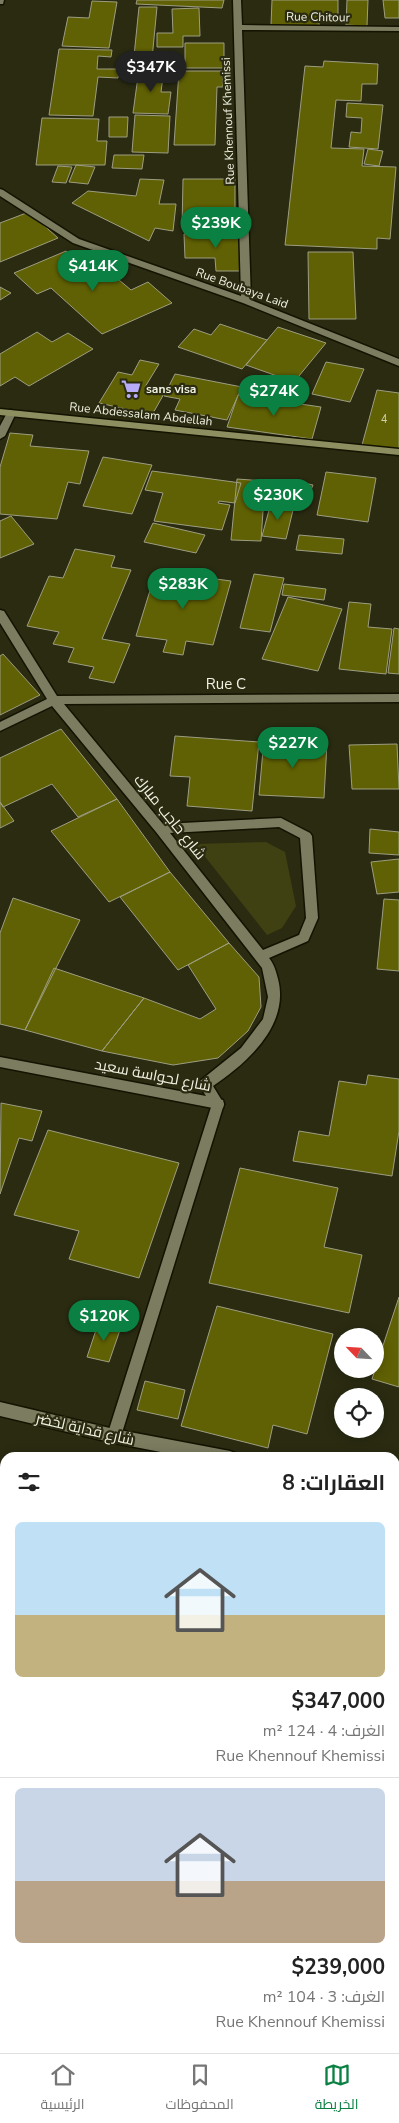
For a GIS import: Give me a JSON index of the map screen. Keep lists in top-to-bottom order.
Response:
{
  "streets": {
    "main road": ["Rue Abdessalam Abdellah"],
    "street": [
      "Rue Chitour",
      "Rue Khennouf Khemissi",
      "Rue Boubaya Laid",
      "Rue C",
      "شارع حاجب مبارك",
      "شارع لحواسة سعيد",
      "شارع قداية لخضر"
    ]
  },
  "crossings": [
    ["Rue Chitour", "Rue Khennouf Khemissi"],
    ["Rue Khennouf Khemissi", "Rue Boubaya Laid"],
    ["Rue C", "شارع حاجب مبارك"],
    ["شارع حاجب مبارك", "شارع لحواسة سعيد"]
  ],
  "places": {
    "supermarket": ["sans visa"]
  },
  "house_numbers": ["4"],
  "north": "top left",
  "page": {
    "price": [
      "$347K",
      "$239K",
      "$414K",
      "$274K",
      "$230K",
      "$283K",
      "$227K",
      "$120K"
    ],
    "heading": "العقارات: 8",
    "list": [
      {
        "name": "$347,000",
        "note": "الغرف: 4 · 124 m² · Rue Khennouf Khemissi"
      },
      {
        "name": "$239,000",
        "note": "الغرف: 3 · 104 m² · Rue Khennouf Khemissi"
      }
    ],
    "tabs": ["الخريطة", "المحفوظات", "الرئيسية"]
  }
}
